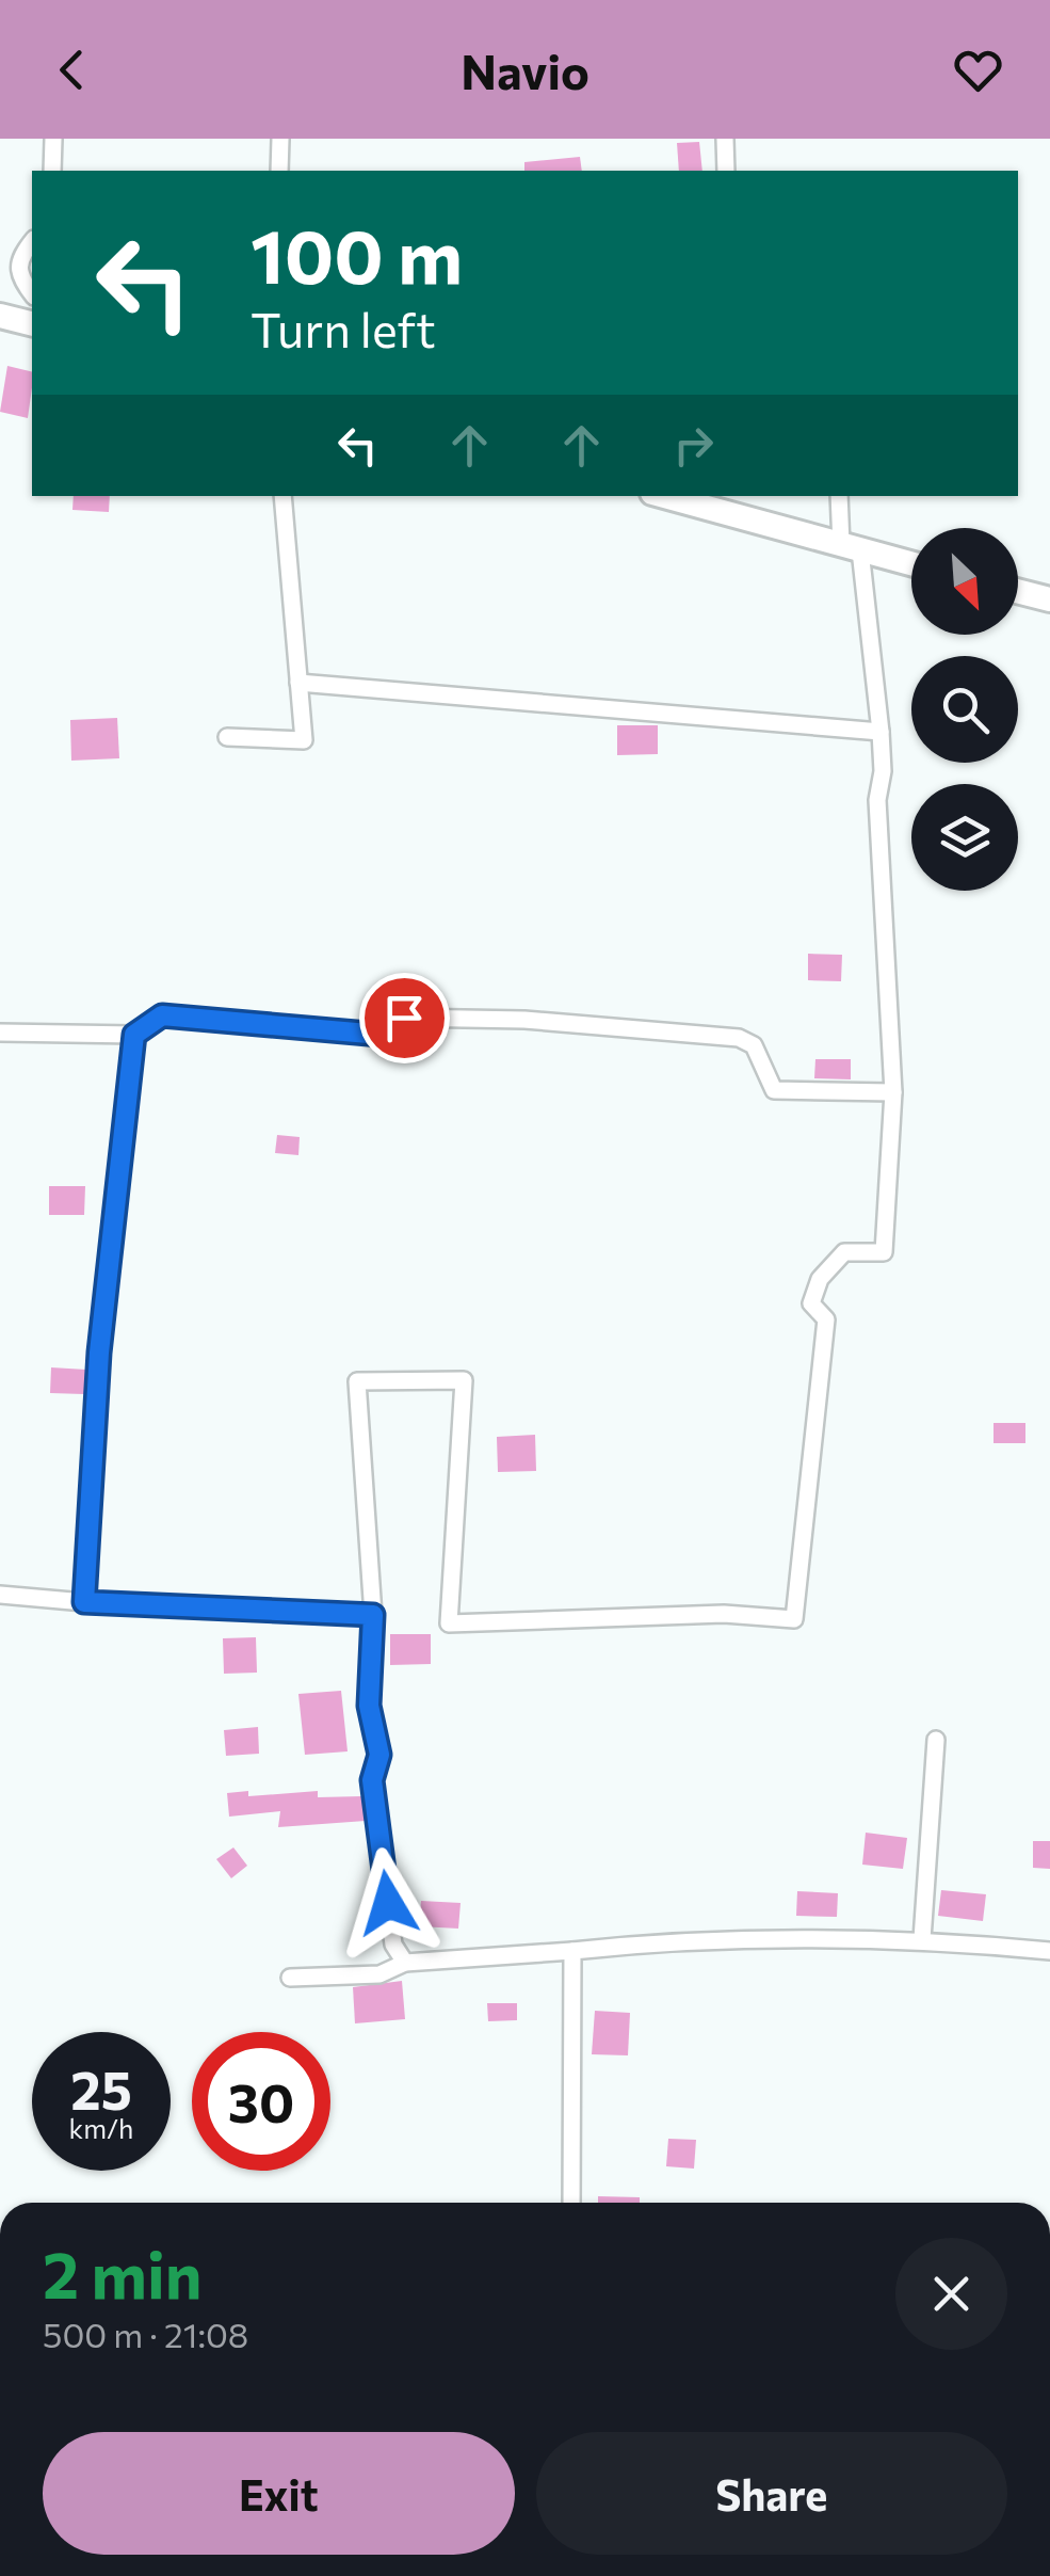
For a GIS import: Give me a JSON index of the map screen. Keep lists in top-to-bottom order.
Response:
{
  "north": "bottom right",
  "page": {
    "header": "Navio",
    "turn": ["100 m", "Turn left"],
    "speed": "25 km/h",
    "limit": "30",
    "heading": ["2 min", "500 m · 21:08"],
    "buttons": ["Exit", "Share"]
  }
}
